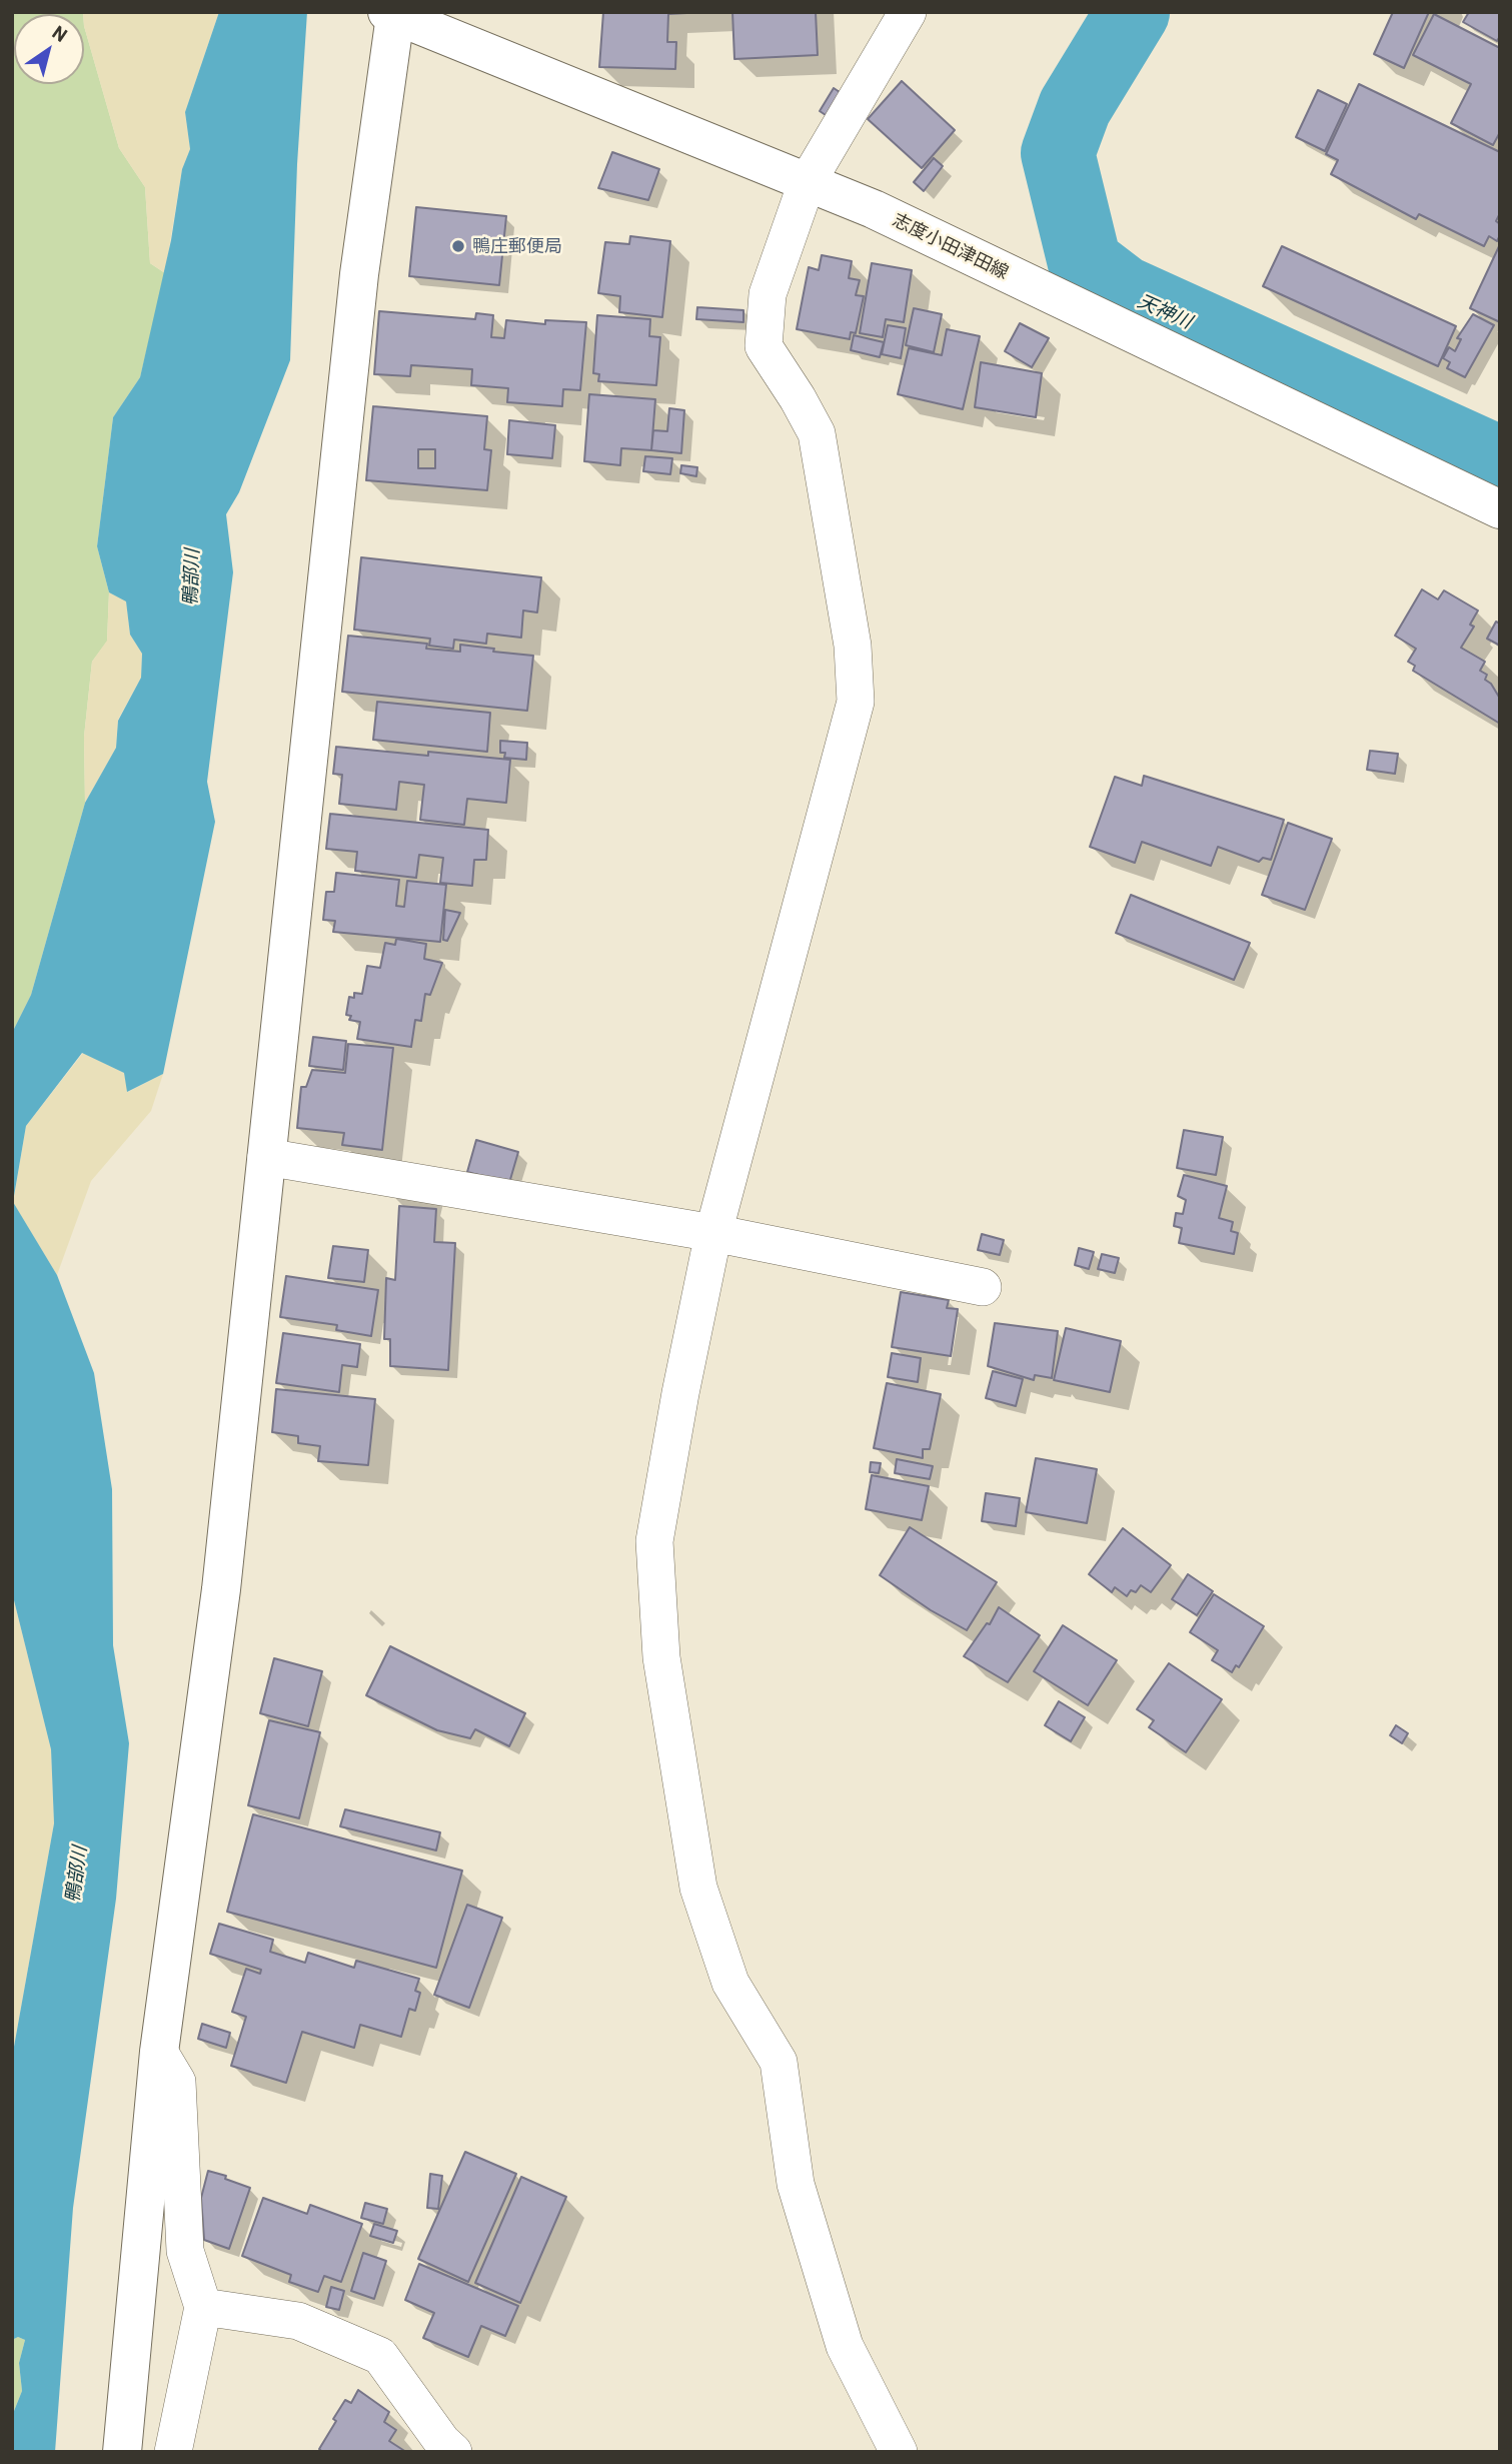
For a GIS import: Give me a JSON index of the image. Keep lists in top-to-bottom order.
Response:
{
  "streets": {
    "street": ["志度小田津田線"]
  },
  "water": ["天神川", "鴨部川"],
  "places": ["鴨庄郵便局"],
  "north": "top right"
}
